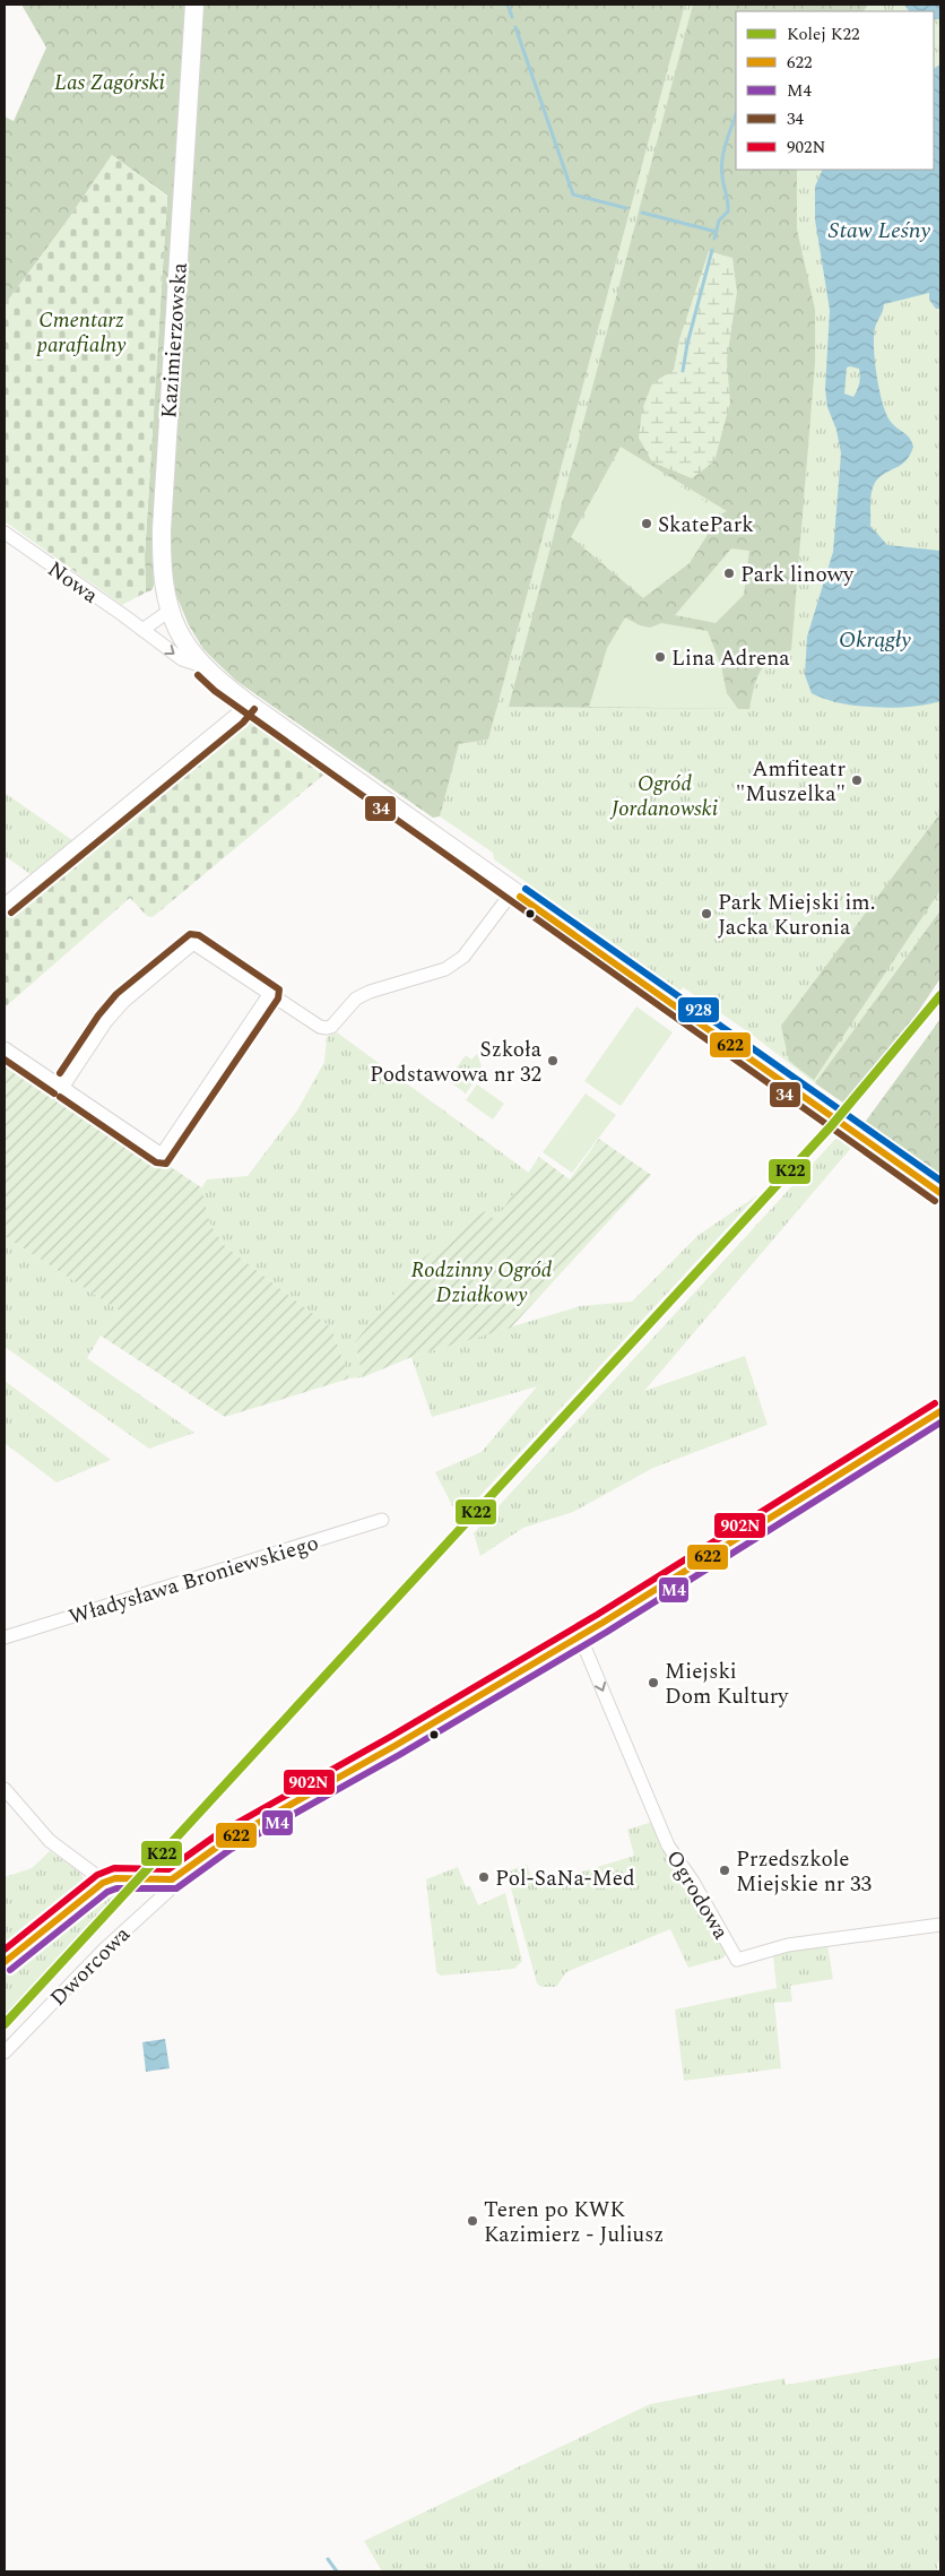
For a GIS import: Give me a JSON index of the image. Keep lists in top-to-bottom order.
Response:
{
  "streets": {
    "street": [
      "Kazimierzowska",
      "Nowa",
      "Władysława Broniewskiego",
      "Ogrodowa",
      "Dworcowa"
    ]
  },
  "crossings": [
    ["Kazimierzowska", "Nowa"]
  ],
  "one_way": ["Ogrodowa"],
  "water": ["Staw Leśny", "Okrągły"],
  "parks": [
    "Las Zagórski",
    "Cmentarz parafialny",
    "Ogród Jordanowski",
    "Rodzinny Ogród Działkowy"
  ],
  "places": [
    "SkatePark",
    "Park linowy",
    "Lina Adrena",
    "Amfiteatr \"Muszelka\"",
    "Park Miejski im. Jacka Kuronia",
    "Szkoła Podstawowa nr 32",
    "Miejski Dom Kultury",
    "Przedszkole Miejskie nr 33",
    "Pol-SaNa-Med",
    "Teren po KWK Kazimierz - Juliusz"
  ],
  "lines": [
    "transit line 34",
    "transit line 928",
    "transit line 622",
    "rail line K22",
    "transit line 902N",
    "transit line M4"
  ],
  "legend": [
    "Kolej K22",
    "622",
    "M4",
    "34",
    "902N"
  ]
}
